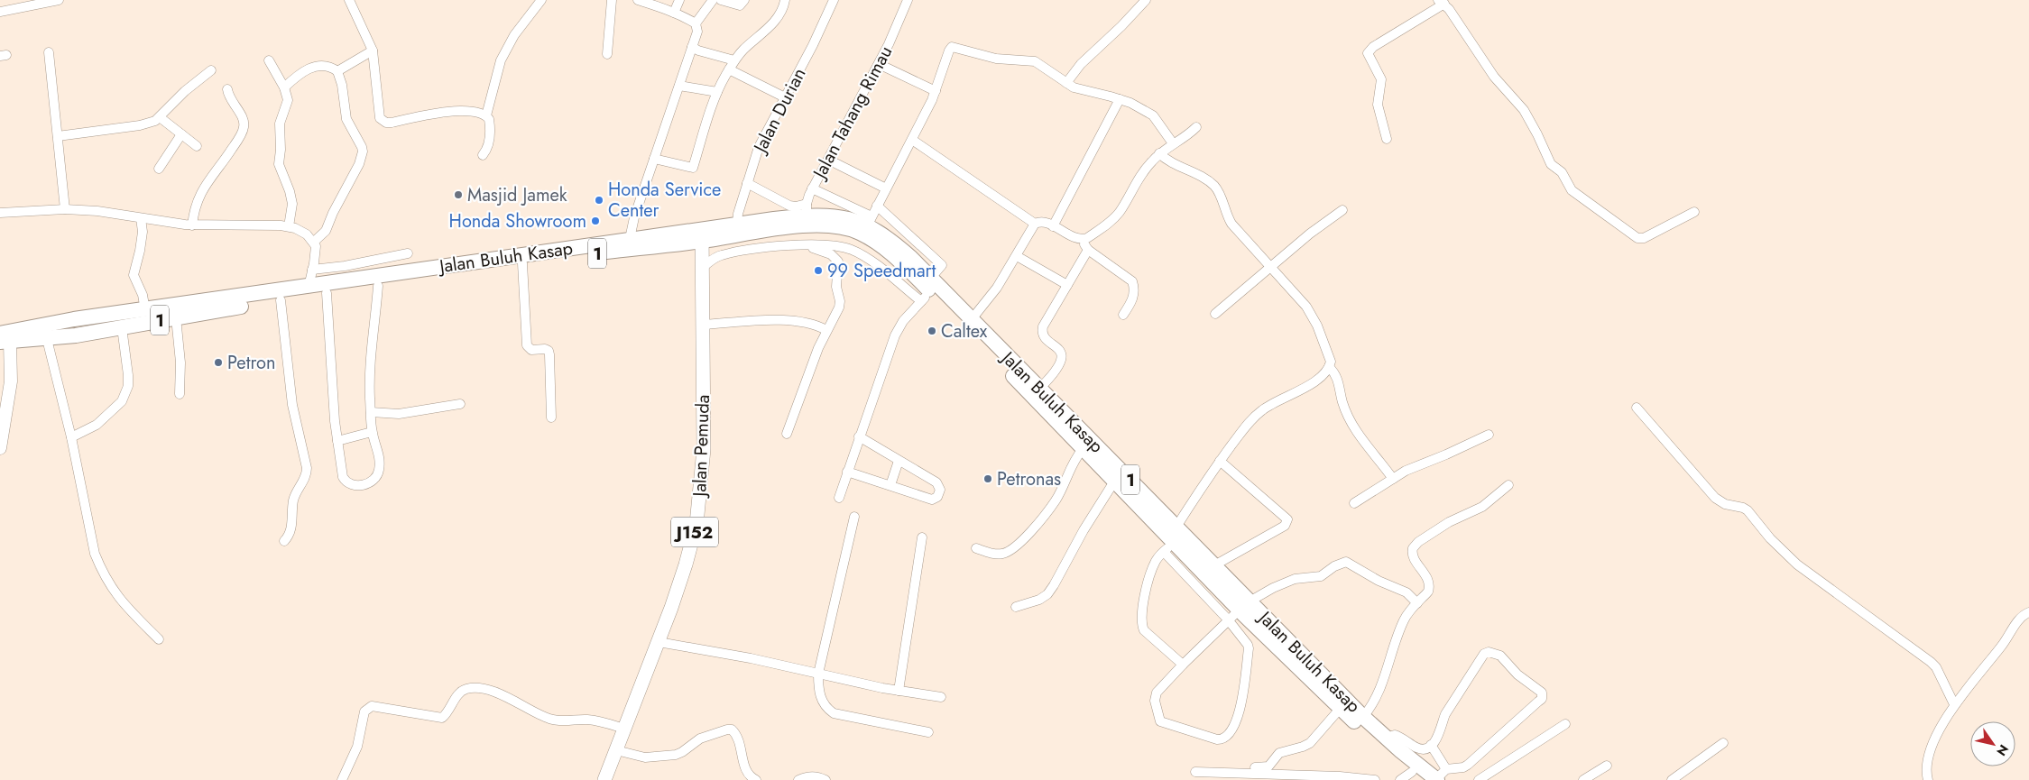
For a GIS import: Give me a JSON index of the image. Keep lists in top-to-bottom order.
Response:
{
  "streets": {
    "highway": ["1", "Jalan Buluh Kasap"],
    "main road": ["Jalan Pemuda", "J152"],
    "street": ["Jalan Durian", "Jalan Tahang Rimau"]
  },
  "crossings": [
    ["Jalan Durian", "Jalan Buluh Kasap"],
    ["Jalan Tahang Rimau", "Jalan Buluh Kasap"],
    ["Jalan Buluh Kasap", "Jalan Pemuda"]
  ],
  "places": [
    "Masjid Jamek",
    "Honda Service Center",
    "Honda Showroom",
    "99 Speedmart",
    "Caltex",
    "Petron",
    "Petronas"
  ],
  "north": "bottom right"
}
